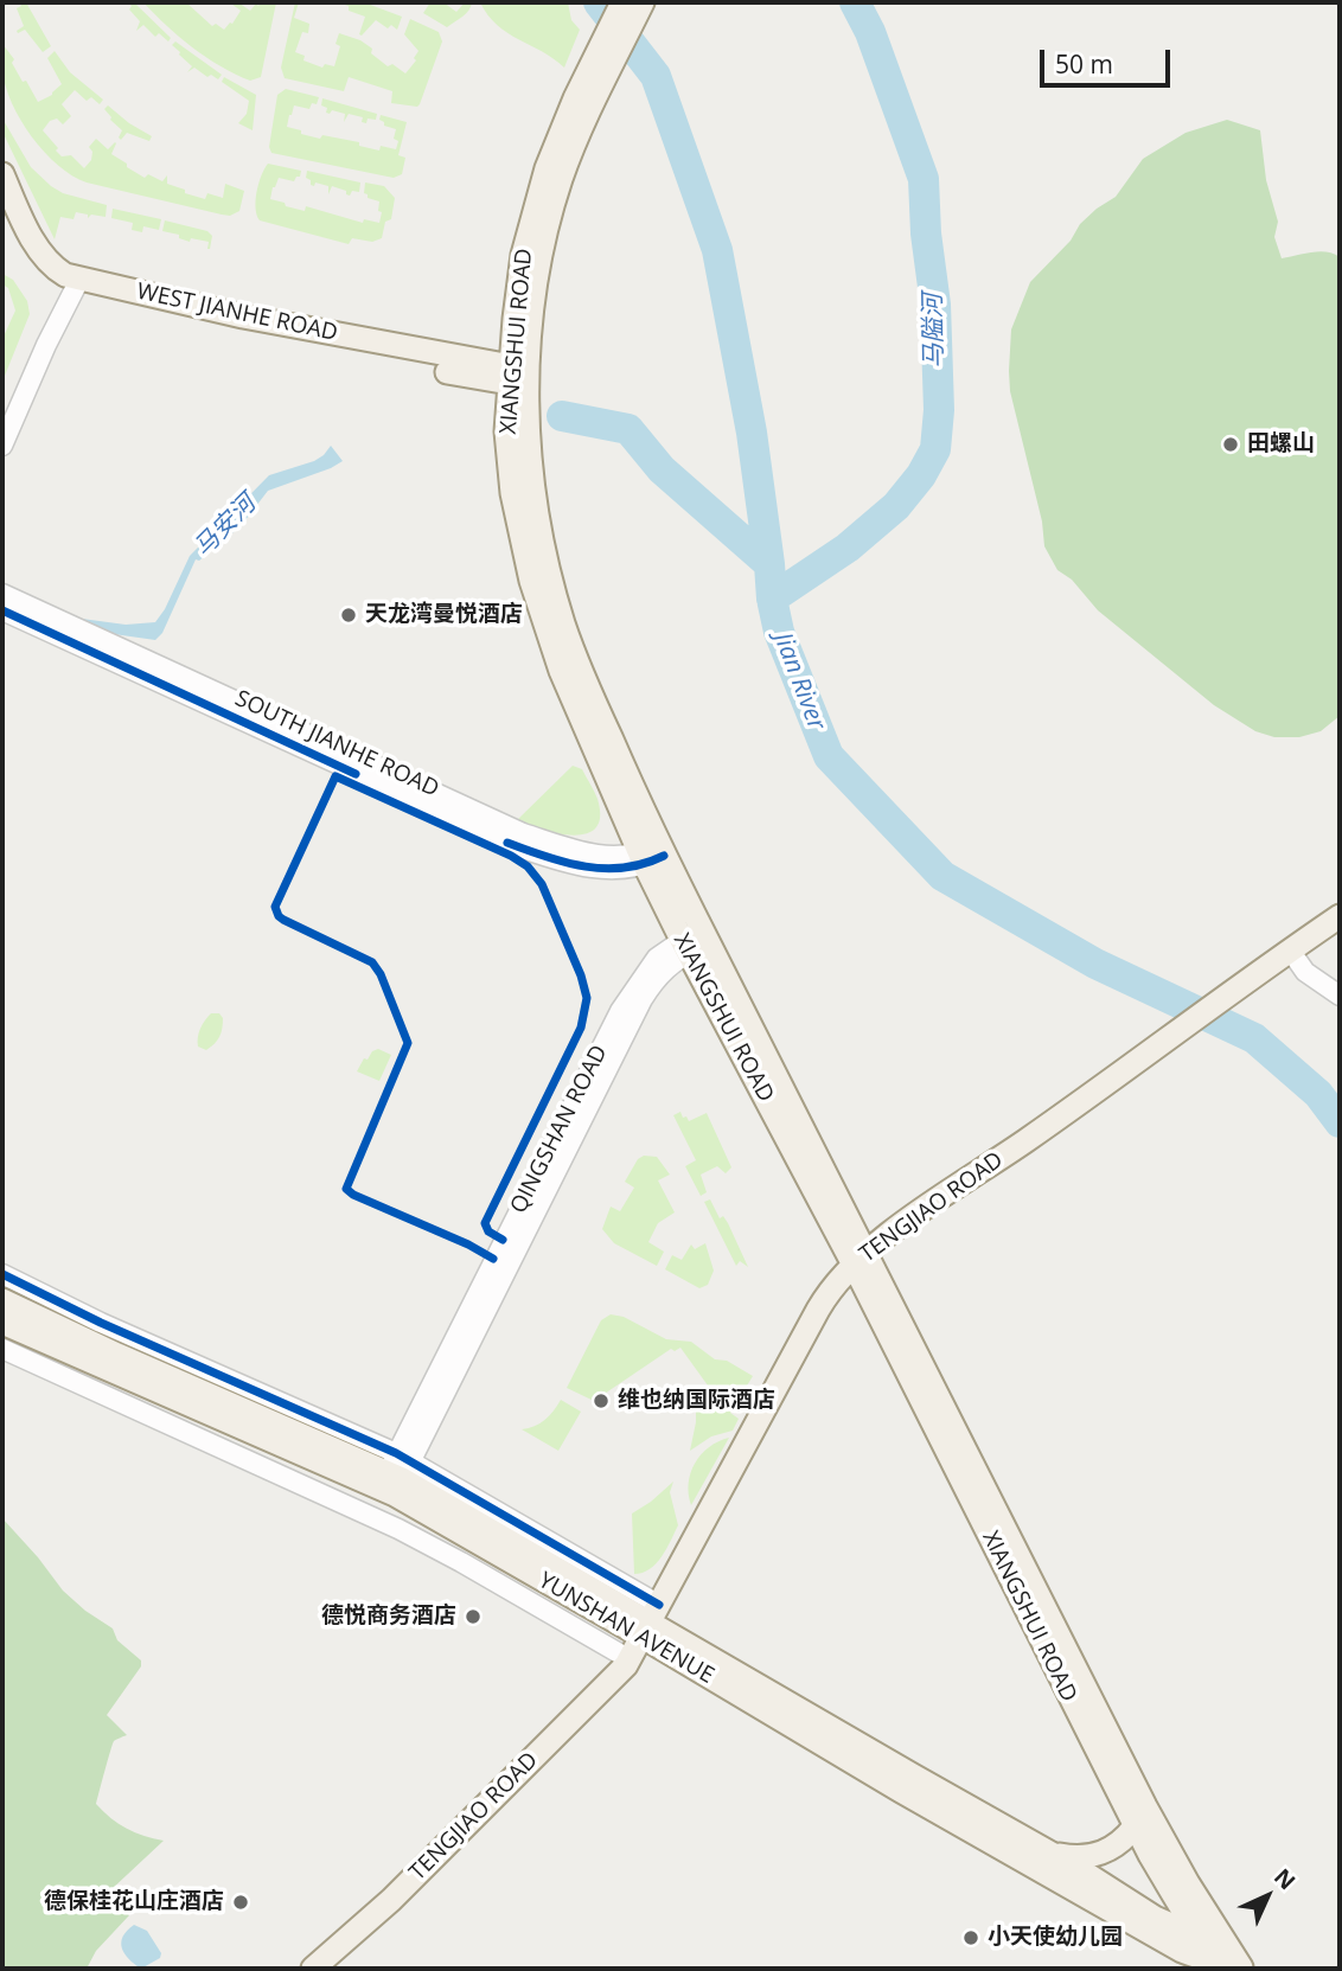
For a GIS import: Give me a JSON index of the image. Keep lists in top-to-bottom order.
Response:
{
  "streets": {
    "main road": [
      "WEST JIANHE ROAD",
      "XIANGSHUI ROAD",
      "TENGJIAO ROAD",
      "YUNSHAN AVENUE"
    ],
    "street": ["SOUTH JIANHE ROAD", "QINGSHAN ROAD"]
  },
  "crossings": [
    ["WEST JIANHE ROAD", "XIANGSHUI ROAD"],
    ["XIANGSHUI ROAD", "SOUTH JIANHE ROAD"],
    ["XIANGSHUI ROAD", "QINGSHAN ROAD"],
    ["XIANGSHUI ROAD", "TENGJIAO ROAD"],
    ["XIANGSHUI ROAD", "YUNSHAN AVENUE"],
    ["QINGSHAN ROAD", "YUNSHAN AVENUE"],
    ["TENGJIAO ROAD", "YUNSHAN AVENUE"]
  ],
  "water": ["马隘河", "马安河", "Jian River"],
  "places": [
    "田螺山",
    "天龙湾曼悦酒店",
    "维也纳国际酒店",
    "德悦商务酒店",
    "德保桂花山庄酒店",
    "小天使幼儿园"
  ],
  "scale_bar": "50 m",
  "north": "top right"
}
